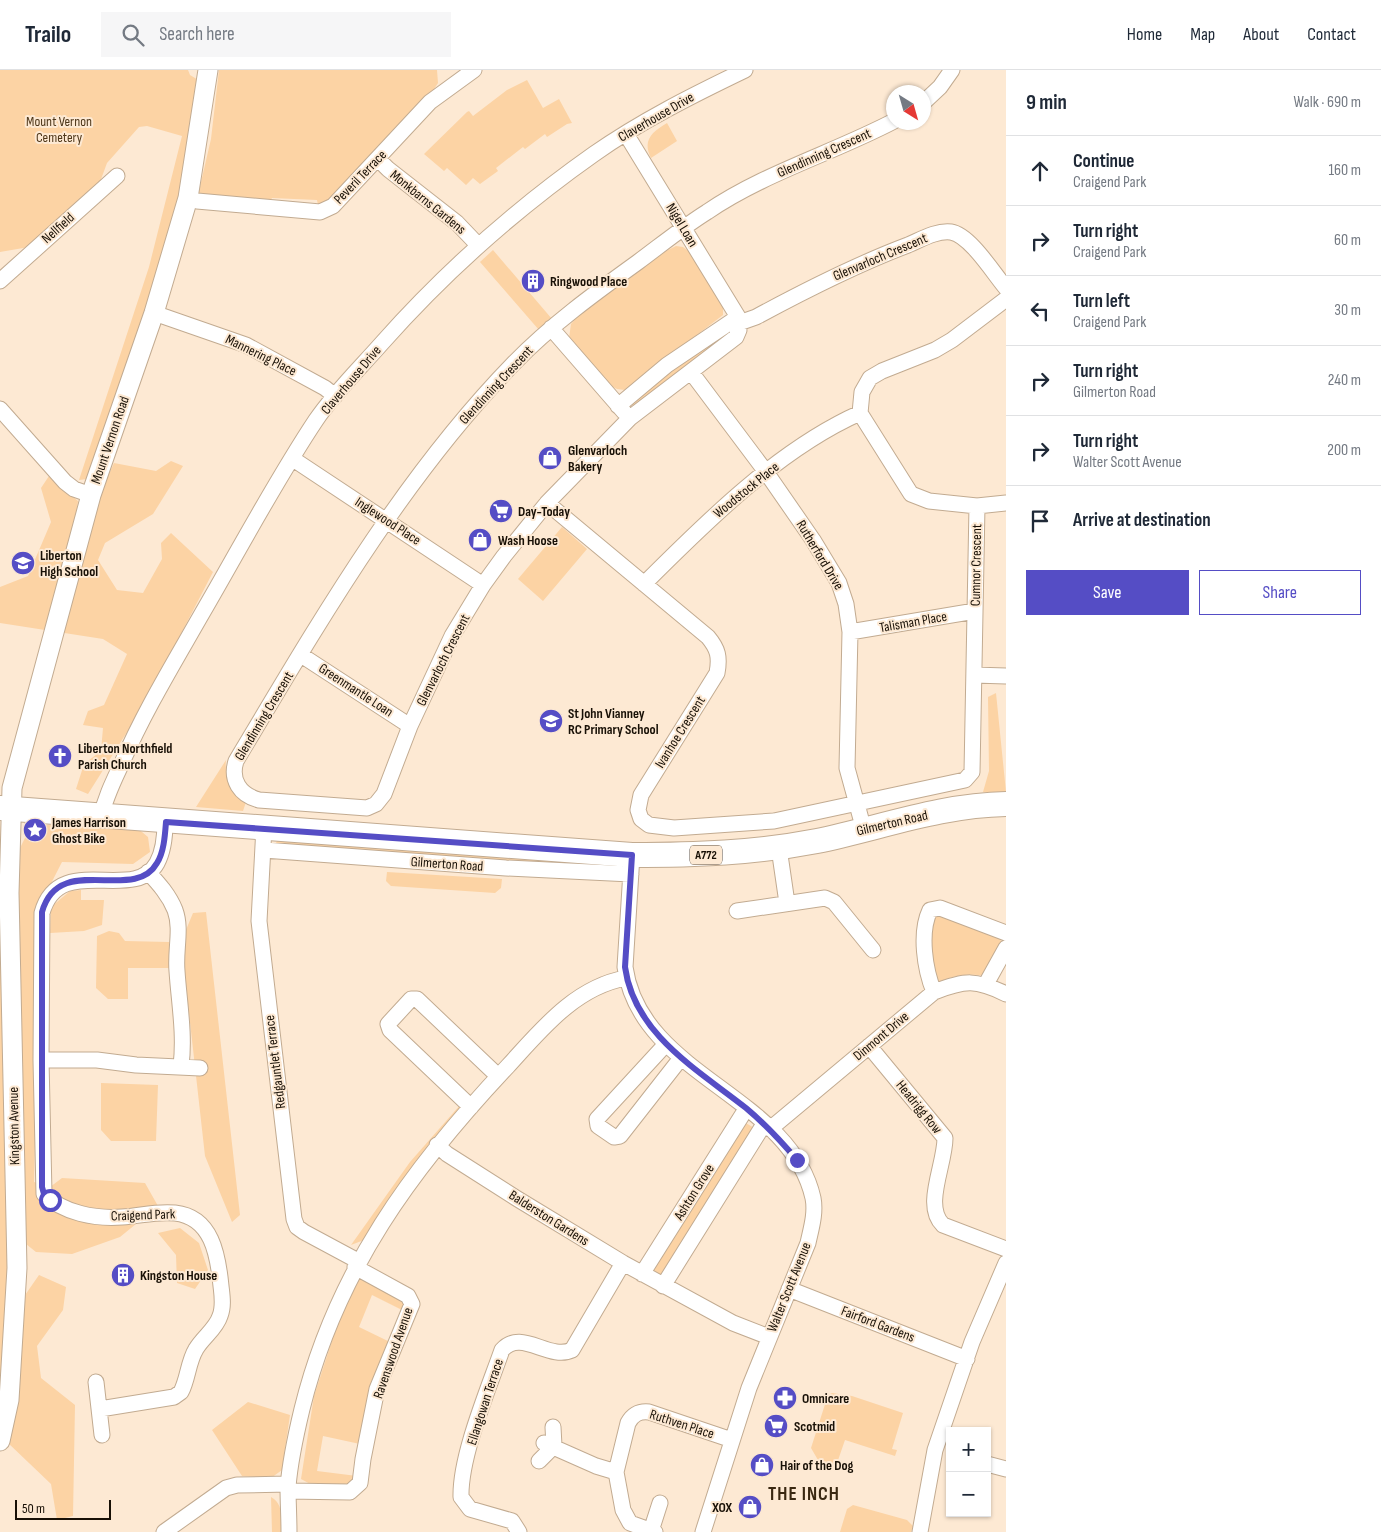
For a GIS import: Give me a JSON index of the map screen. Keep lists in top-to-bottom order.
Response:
{
  "streets": {
    "main road": ["Gilmerton Road", "A772"],
    "street": [
      "Claverhouse Drive",
      "Glendinning Crescent",
      "Peveril Terrace",
      "Monkbarns Gardens",
      "Nigel Loan",
      "Nellfield",
      "Glenvarloch Crescent",
      "Mannering Place",
      "Mount Vernon Road",
      "Woodstock Place",
      "Inglewood Place",
      "Rutherford Drive",
      "Cumnor Crescent",
      "Talisman Place",
      "Greenmantle Loan",
      "Ivanhoe Crescent",
      "Dinmont Drive",
      "Redgauntlet Terrace",
      "Headrigg Row",
      "Kingston Avenue",
      "Ashton Grove",
      "Craigend Park",
      "Balderston Gardens",
      "Walter Scott Avenue",
      "Fairford Gardens",
      "Ravenswood Avenue",
      "Ellangowan Terrace",
      "Ruthven Place"
    ]
  },
  "crossings": [
    ["Claverhouse Drive", "Monkbarns Gardens"],
    ["Claverhouse Drive", "Nigel Loan"],
    ["Claverhouse Drive", "Mannering Place"],
    ["Claverhouse Drive", "Inglewood Place"],
    ["Claverhouse Drive", "Gilmerton Road"],
    ["Glendinning Crescent", "Nigel Loan"],
    ["Glendinning Crescent", "Glenvarloch Crescent"],
    ["Glendinning Crescent", "Inglewood Place"],
    ["Glendinning Crescent", "Greenmantle Loan"],
    ["Peveril Terrace", "Monkbarns Gardens"],
    ["Peveril Terrace", "Mount Vernon Road"],
    ["Nigel Loan", "Glenvarloch Crescent"],
    ["Glenvarloch Crescent", "Inglewood Place"],
    ["Glenvarloch Crescent", "Rutherford Drive"],
    ["Glenvarloch Crescent", "Greenmantle Loan"],
    ["Glenvarloch Crescent", "Ivanhoe Crescent"],
    ["Mannering Place", "Mount Vernon Road"],
    ["Mount Vernon Road", "Gilmerton Road"],
    ["Mount Vernon Road", "Kingston Avenue"],
    ["Woodstock Place", "Rutherford Drive"],
    ["Woodstock Place", "Cumnor Crescent"],
    ["Woodstock Place", "Ivanhoe Crescent"],
    ["Rutherford Drive", "Cumnor Crescent"],
    ["Rutherford Drive", "Talisman Place"],
    ["Rutherford Drive", "Ivanhoe Crescent"],
    ["Rutherford Drive", "Gilmerton Road"],
    ["Cumnor Crescent", "Talisman Place"],
    ["Cumnor Crescent", "Ivanhoe Crescent"],
    ["Gilmerton Road", "Redgauntlet Terrace"],
    ["Gilmerton Road", "Kingston Avenue"],
    ["Gilmerton Road", "Walter Scott Avenue"],
    ["Dinmont Drive", "Headrigg Row"],
    ["Dinmont Drive", "Ashton Grove"],
    ["Dinmont Drive", "Walter Scott Avenue"],
    ["Redgauntlet Terrace", "Ravenswood Avenue"],
    ["Ashton Grove", "Balderston Gardens"],
    ["Ashton Grove", "Walter Scott Avenue"],
    ["Balderston Gardens", "Walter Scott Avenue"],
    ["Balderston Gardens", "Ellangowan Terrace"],
    ["Walter Scott Avenue", "Fairford Gardens"],
    ["Walter Scott Avenue", "Ruthven Place"]
  ],
  "districts": ["THE INCH"],
  "parks": ["Mount Vernon Cemetery"],
  "places": {
    "building": ["Ringwood Place", "Kingston House"],
    "shop": [
      "Glenvarloch Bakery",
      "Wash Hoose",
      "Hair of the Dog",
      "XOX"
    ],
    "supermarket": ["Day-Today", "Scotmid"],
    "school or university": ["Liberton High School", "St John Vianney RC Primary School"],
    "church": ["Liberton Northfield Parish Church"],
    "place": ["James Harrison Ghost Bike"],
    "pharmacy": ["Omnicare"]
  },
  "scale_bar": "50 m",
  "north": "bottom right",
  "page": {
    "header": "Trailo",
    "search": "Search here",
    "nav": [
      "Home",
      "Map",
      "About",
      "Contact"
    ],
    "heading": ["9 min", "Walk · 690 m"],
    "list": [
      ["Continue", "Craigend Park", "160 m"],
      ["Turn right", "Craigend Park", "60 m"],
      ["Turn left", "Craigend Park", "30 m"],
      ["Turn right", "Gilmerton Road", "240 m"],
      ["Turn right", "Walter Scott Avenue", "200 m"],
      "Arrive at destination"
    ],
    "buttons": ["Save", "Share"],
    "map_buttons": ["+", "−"],
    "scale": "50 m"
  }
}
